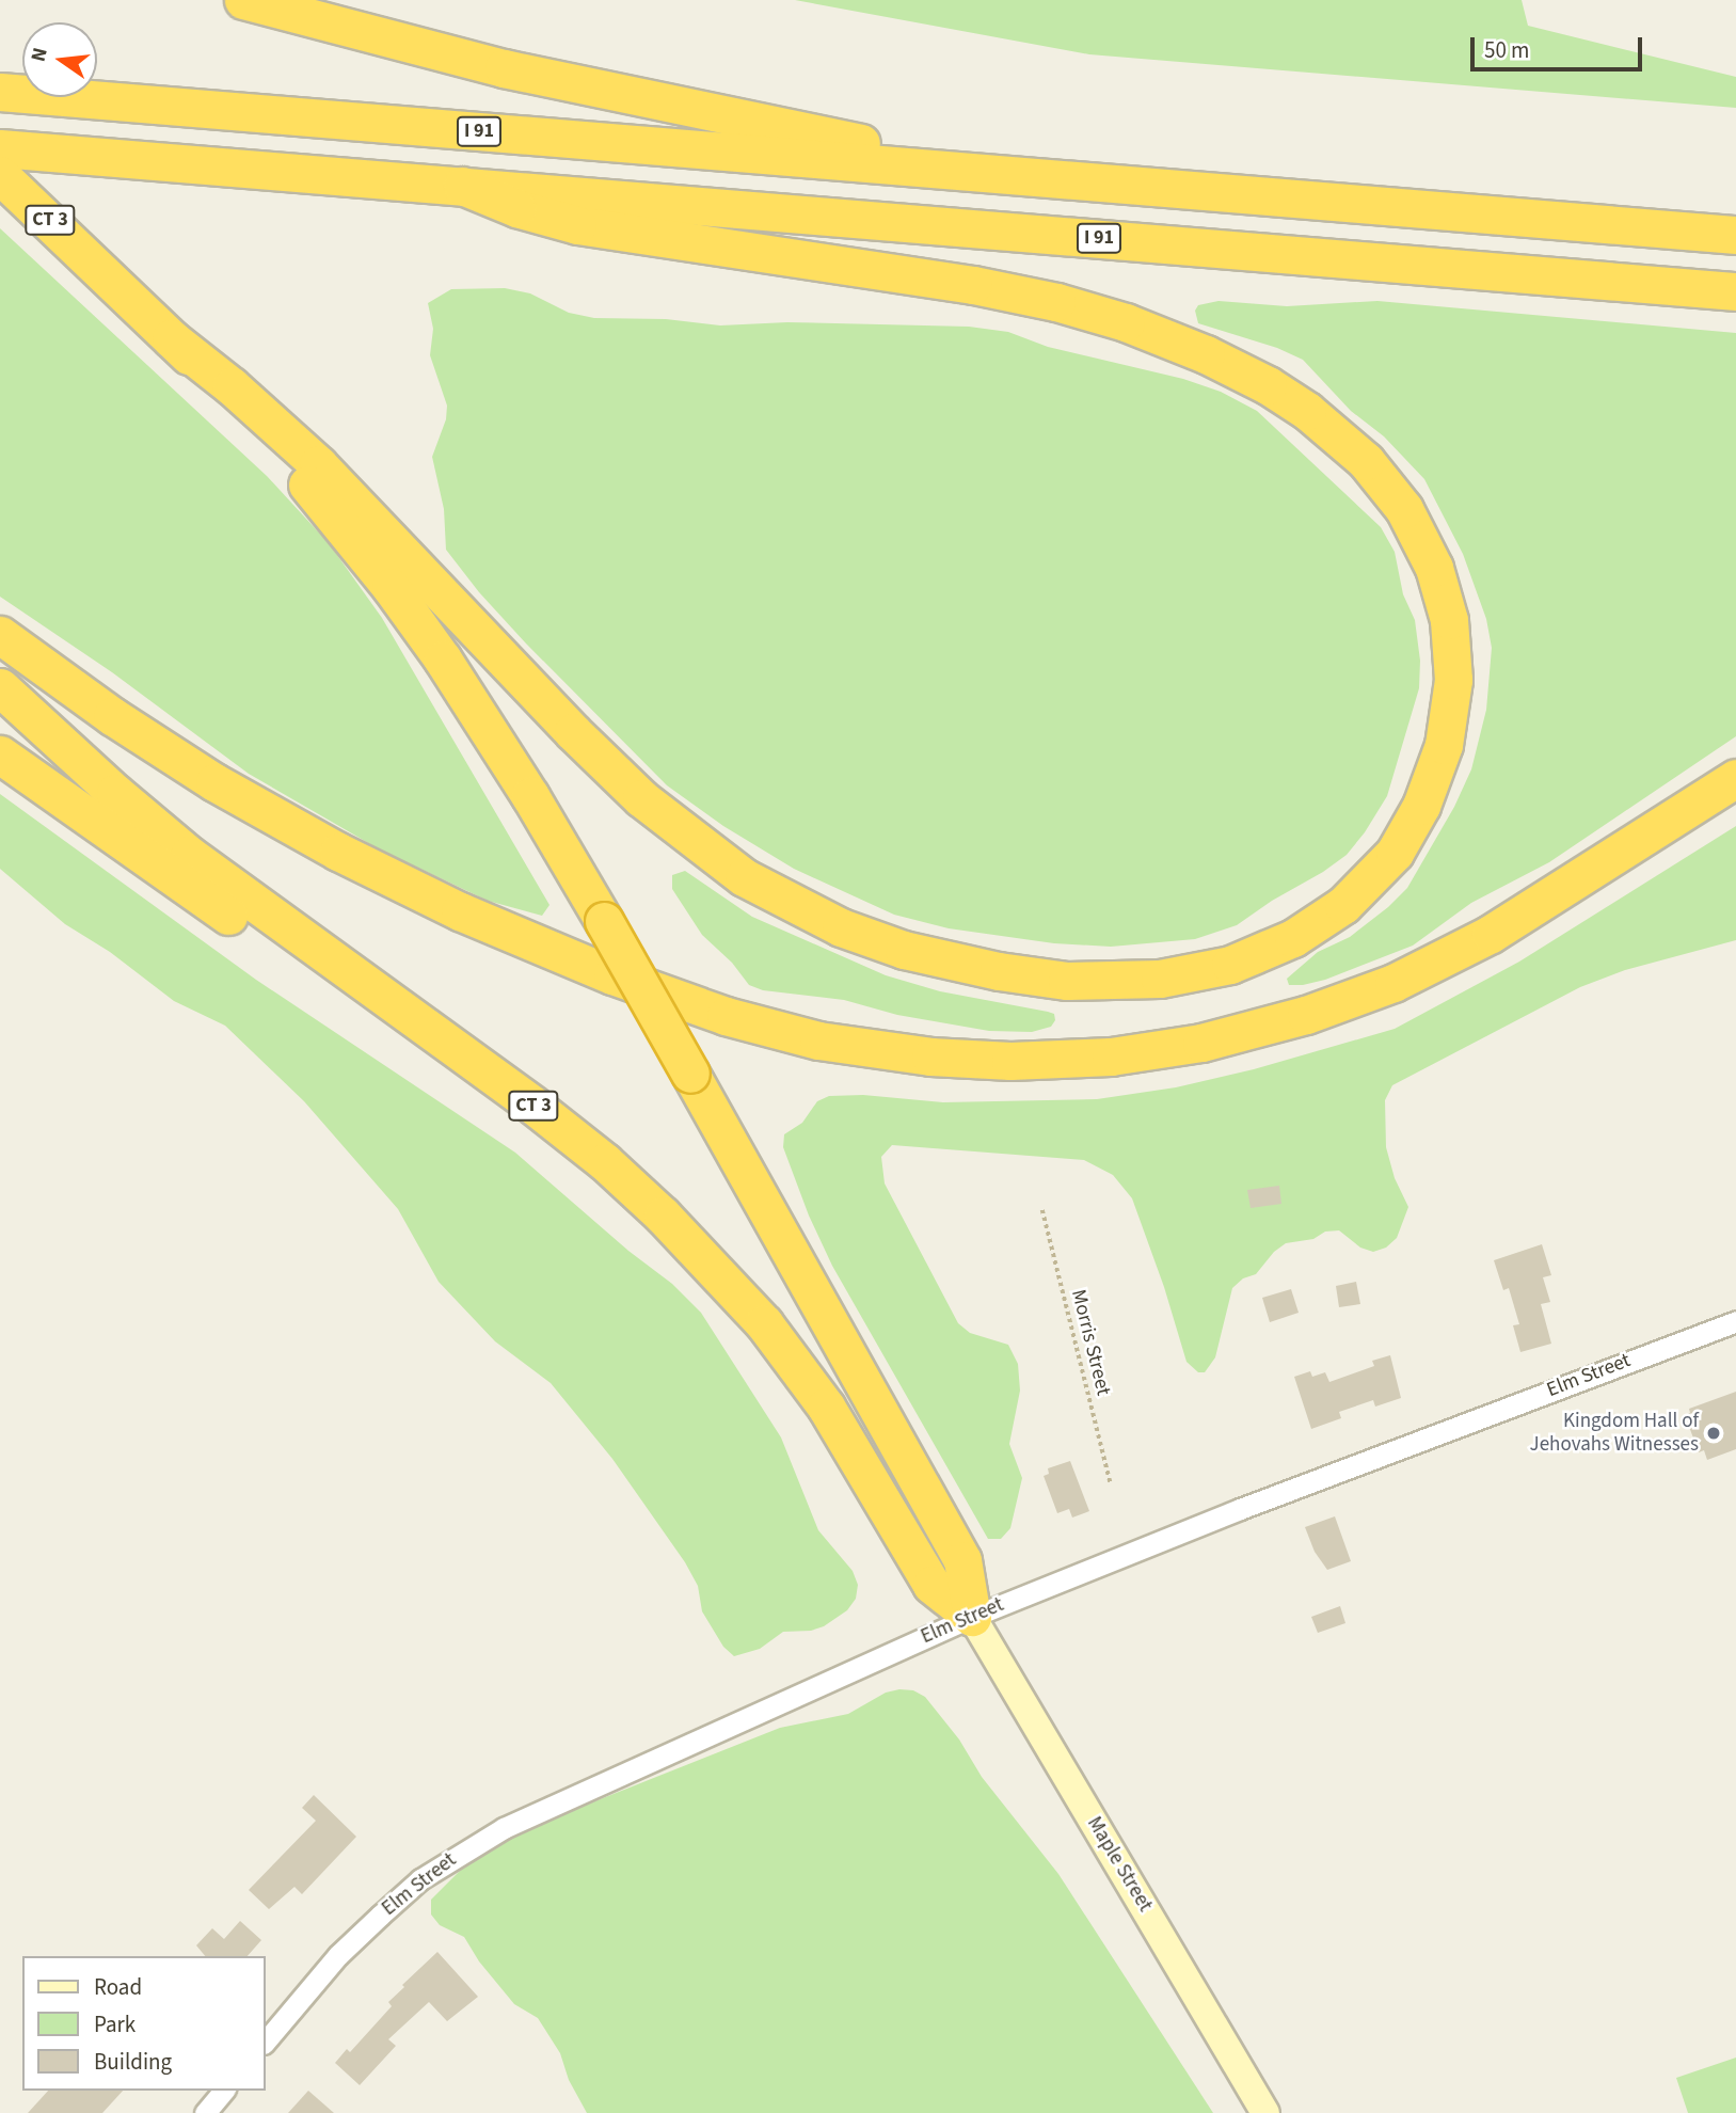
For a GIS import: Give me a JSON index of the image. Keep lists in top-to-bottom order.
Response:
{
  "streets": {
    "highway": ["I 91", "CT 3"],
    "main road": ["Maple Street"],
    "street": ["Elm Street"],
    "path": ["Morris Street"]
  },
  "crossings": [
    ["CT 3", "Elm Street"],
    ["CT 3", "Maple Street"],
    ["Elm Street", "Maple Street"]
  ],
  "places": ["Kingdom Hall of Jehovahs Witnesses"],
  "legend": ["Road", "Park", "Building"],
  "scale_bar": "50 m",
  "north": "left"
}
